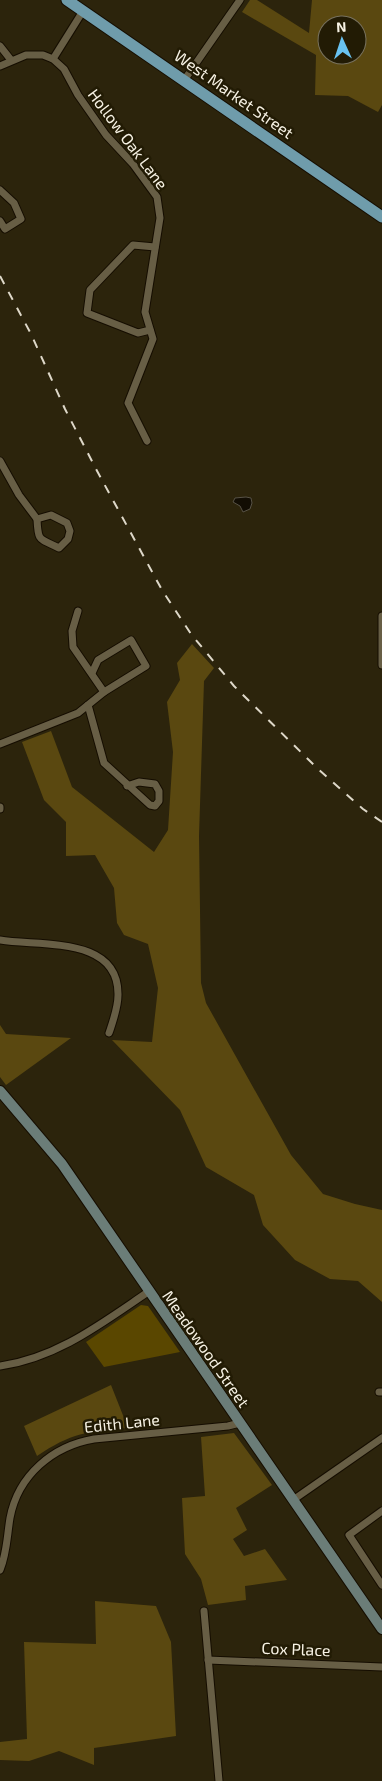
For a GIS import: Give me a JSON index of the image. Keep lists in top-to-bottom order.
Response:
{
  "streets": {
    "main road": ["West Market Street"],
    "street": [
      "Hollow Oak Lane",
      "Meadowood Street",
      "Edith Lane",
      "Cox Place"
    ]
  },
  "crossings": [
    ["Meadowood Street", "Edith Lane"]
  ],
  "north": "top"
}
